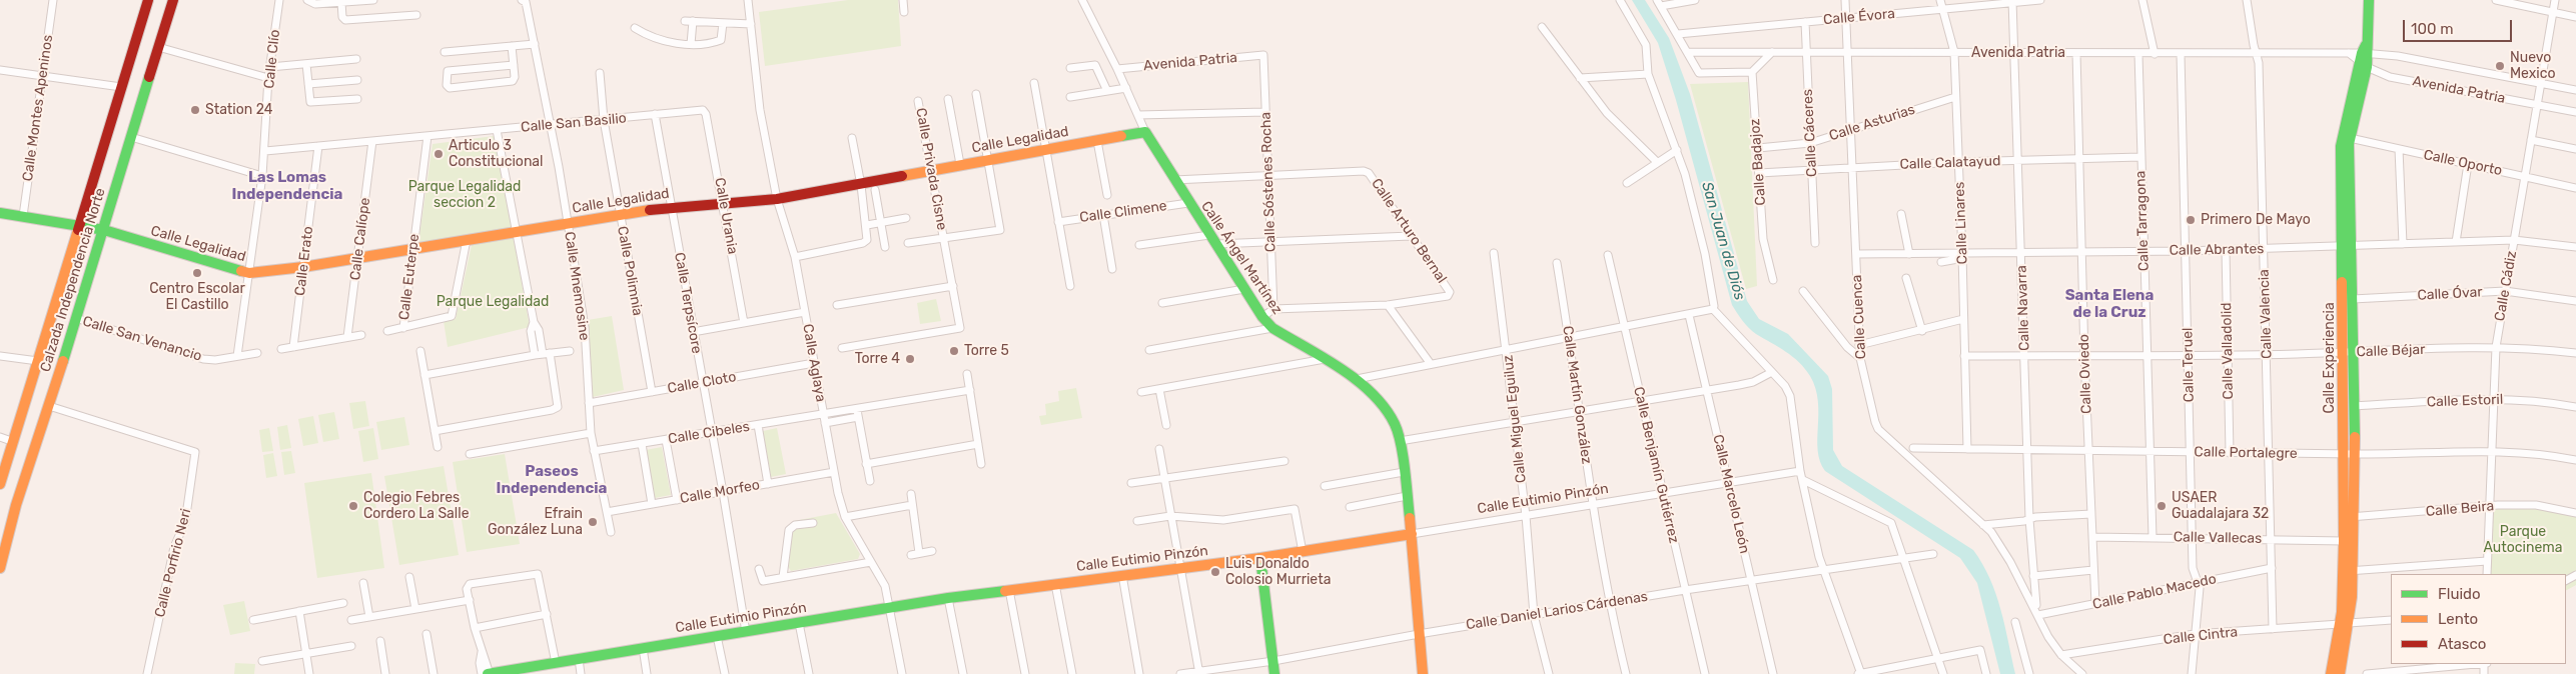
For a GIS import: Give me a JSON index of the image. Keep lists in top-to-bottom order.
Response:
{
  "streets": {
    "street": [
      "Calle Évora",
      "Avenida Patria",
      "Calle Clío",
      "Calle Montes Apeninos",
      "Calle San Basilio",
      "Calle Asturias",
      "Calle Cáceres",
      "Calle Legalidad",
      "Calle Badajoz",
      "Calle Calatayud",
      "Calle Oporto",
      "Calle Privada Cisne",
      "Calle Sóstenes Rocha",
      "Calle Climene",
      "Calle Urania",
      "Calle Tarragona",
      "Calle Linares",
      "Calle Arturo Bernal",
      "Calle Calíope",
      "Calle Abrantes",
      "Calle Ángel Martínez",
      "Calle Erato",
      "Calle Polimnia",
      "Calle Euterpe",
      "Calzada Independencia Norte",
      "Calle Mnemosine",
      "Calle Cádiz",
      "Calle Óvar",
      "Calle Terpsícore",
      "Calle Navarra",
      "Calle Valencia",
      "Calle Cuenca",
      "Calle San Venancio",
      "Calle Valladolid",
      "Calle Béjar",
      "Calle Experiencia",
      "Calle Aglaya",
      "Calle Teruel",
      "Calle Oviedo",
      "Calle Cloto",
      "Calle Martín González",
      "Calle Estoril",
      "Calle Miguel Eguiluz",
      "Calle Cibeles",
      "Calle Portalegre",
      "Calle Benjamín Gutiérrez",
      "Calle Morfeo",
      "Calle Marcelo León",
      "Calle Eutimio Pinzón",
      "Calle Beira",
      "Calle Vallecas",
      "Calle Porfirio Neri",
      "Calle Pablo Macedo",
      "Calle Daniel Larios Cárdenas",
      "Calle Cintra"
    ]
  },
  "crossings": [
    ["Calle Évora", "Calle Cáceres"],
    ["Calle Évora", "Calle Linares"],
    ["Calle Évora", "Calle Navarra"],
    ["Calle Évora", "Calle Cuenca"],
    ["Avenida Patria", "Calle Cáceres"],
    ["Avenida Patria", "Calle Sóstenes Rocha"],
    ["Avenida Patria", "Calle Tarragona"],
    ["Avenida Patria", "Calle Linares"],
    ["Avenida Patria", "Calle Ángel Martínez"],
    ["Avenida Patria", "Calle Cádiz"],
    ["Avenida Patria", "Calle Navarra"],
    ["Avenida Patria", "Calle Valencia"],
    ["Avenida Patria", "Calle Cuenca"],
    ["Avenida Patria", "Calle Experiencia"],
    ["Avenida Patria", "Calle Teruel"],
    ["Avenida Patria", "Calle Oviedo"],
    ["Calle Clío", "Calle San Basilio"],
    ["Calle Clío", "Calle Legalidad"],
    ["Calle Clío", "Calle San Venancio"],
    ["Calle Montes Apeninos", "Calle Legalidad"],
    ["Calle San Basilio", "Calle Urania"],
    ["Calle San Basilio", "Calle Calíope"],
    ["Calle San Basilio", "Calle Erato"],
    ["Calle San Basilio", "Calle Polimnia"],
    ["Calle San Basilio", "Calle Euterpe"],
    ["Calle San Basilio", "Calle Mnemosine"],
    ["Calle San Basilio", "Calle Terpsícore"],
    ["Calle Asturias", "Calle Cáceres"],
    ["Calle Asturias", "Calle Badajoz"],
    ["Calle Asturias", "Calle Linares"],
    ["Calle Asturias", "Calle Cuenca"],
    ["Calle Cáceres", "Calle Calatayud"],
    ["Calle Legalidad", "Calle Privada Cisne"],
    ["Calle Legalidad", "Calle Urania"],
    ["Calle Legalidad", "Calle Calíope"],
    ["Calle Legalidad", "Calle Ángel Martínez"],
    ["Calle Legalidad", "Calle Erato"],
    ["Calle Legalidad", "Calle Polimnia"],
    ["Calle Legalidad", "Calle Euterpe"],
    ["Calle Legalidad", "Calzada Independencia Norte"],
    ["Calle Legalidad", "Calle Mnemosine"],
    ["Calle Legalidad", "Calle Terpsícore"],
    ["Calle Legalidad", "Calle Aglaya"],
    ["Calle Badajoz", "Calle Calatayud"],
    ["Calle Calatayud", "Calle Tarragona"],
    ["Calle Calatayud", "Calle Linares"],
    ["Calle Calatayud", "Calle Navarra"],
    ["Calle Calatayud", "Calle Cuenca"],
    ["Calle Calatayud", "Calle Oviedo"],
    ["Calle Oporto", "Calle Cádiz"],
    ["Calle Oporto", "Calle Experiencia"],
    ["Calle Sóstenes Rocha", "Calle Arturo Bernal"],
    ["Calle Climene", "Calle Ángel Martínez"],
    ["Calle Tarragona", "Calle Abrantes"],
    ["Calle Tarragona", "Calle Béjar"],
    ["Calle Tarragona", "Calle Portalegre"],
    ["Calle Tarragona", "Calle Vallecas"],
    ["Calle Linares", "Calle Abrantes"],
    ["Calle Linares", "Calle Béjar"],
    ["Calle Linares", "Calle Portalegre"],
    ["Calle Abrantes", "Calle Cádiz"],
    ["Calle Abrantes", "Calle Navarra"],
    ["Calle Abrantes", "Calle Valencia"],
    ["Calle Abrantes", "Calle Cuenca"],
    ["Calle Abrantes", "Calle Valladolid"],
    ["Calle Abrantes", "Calle Experiencia"],
    ["Calle Abrantes", "Calle Teruel"],
    ["Calle Abrantes", "Calle Oviedo"],
    ["Calle Ángel Martínez", "Calle Eutimio Pinzón"],
    ["Calle Ángel Martínez", "Calle Daniel Larios Cárdenas"],
    ["Calle Polimnia", "Calle Cloto"],
    ["Calzada Independencia Norte", "Calle San Venancio"],
    ["Calzada Independencia Norte", "Calle Porfirio Neri"],
    ["Calle Mnemosine", "Calle Cloto"],
    ["Calle Mnemosine", "Calle Cibeles"],
    ["Calle Mnemosine", "Calle Morfeo"],
    ["Calle Cádiz", "Calle Óvar"],
    ["Calle Cádiz", "Calle Béjar"],
    ["Calle Cádiz", "Calle Estoril"],
    ["Calle Cádiz", "Calle Portalegre"],
    ["Calle Cádiz", "Calle Beira"],
    ["Calle Óvar", "Calle Experiencia"],
    ["Calle Terpsícore", "Calle Cloto"],
    ["Calle Terpsícore", "Calle Cibeles"],
    ["Calle Terpsícore", "Calle Morfeo"],
    ["Calle Terpsícore", "Calle Eutimio Pinzón"],
    ["Calle Navarra", "Calle Cuenca"],
    ["Calle Navarra", "Calle Béjar"],
    ["Calle Navarra", "Calle Portalegre"],
    ["Calle Navarra", "Calle Pablo Macedo"],
    ["Calle Valencia", "Calle Béjar"],
    ["Calle Valencia", "Calle Portalegre"],
    ["Calle Valencia", "Calle Vallecas"],
    ["Calle Valencia", "Calle Pablo Macedo"],
    ["Calle Valencia", "Calle Cintra"],
    ["Calle Cuenca", "Calle Pablo Macedo"],
    ["Calle Cuenca", "Calle Cintra"],
    ["Calle Valladolid", "Calle Béjar"],
    ["Calle Valladolid", "Calle Portalegre"],
    ["Calle Béjar", "Calle Experiencia"],
    ["Calle Béjar", "Calle Teruel"],
    ["Calle Béjar", "Calle Oviedo"],
    ["Calle Experiencia", "Calle Estoril"],
    ["Calle Experiencia", "Calle Portalegre"],
    ["Calle Experiencia", "Calle Beira"],
    ["Calle Experiencia", "Calle Vallecas"],
    ["Calle Experiencia", "Calle Cintra"],
    ["Calle Aglaya", "Calle Cloto"],
    ["Calle Aglaya", "Calle Cibeles"],
    ["Calle Aglaya", "Calle Morfeo"],
    ["Calle Aglaya", "Calle Eutimio Pinzón"],
    ["Calle Teruel", "Calle Portalegre"],
    ["Calle Teruel", "Calle Vallecas"],
    ["Calle Teruel", "Calle Pablo Macedo"],
    ["Calle Teruel", "Calle Cintra"],
    ["Calle Oviedo", "Calle Portalegre"],
    ["Calle Oviedo", "Calle Vallecas"],
    ["Calle Oviedo", "Calle Pablo Macedo"],
    ["Calle Martín González", "Calle Eutimio Pinzón"],
    ["Calle Martín González", "Calle Daniel Larios Cárdenas"],
    ["Calle Miguel Eguiluz", "Calle Eutimio Pinzón"],
    ["Calle Miguel Eguiluz", "Calle Daniel Larios Cárdenas"],
    ["Calle Benjamín Gutiérrez", "Calle Eutimio Pinzón"],
    ["Calle Benjamín Gutiérrez", "Calle Daniel Larios Cárdenas"],
    ["Calle Marcelo León", "Calle Eutimio Pinzón"],
    ["Calle Marcelo León", "Calle Daniel Larios Cárdenas"]
  ],
  "districts": ["Las Lomas Independencia", "Santa Elena de la Cruz", "Paseos Independencia"],
  "water": ["San Juan de Diós"],
  "parks": ["Parque Legalidad seccion 2", "Parque Legalidad", "Parque Autocinema"],
  "places": [
    "Nuevo Mexico",
    "Station 24",
    "Articulo 3 Constitucional",
    "Primero De Mayo",
    "Centro Escolar El Castillo",
    "Torre 5",
    "Torre 4",
    "Colegio Febres Cordero La Salle",
    "USAER Guadalajara 32",
    "Efrain González Luna",
    "Luis Donaldo Colosio Murrieta"
  ],
  "legend": ["Fluido", "Lento", "Atasco"],
  "scale_bar": "100 m"
}
